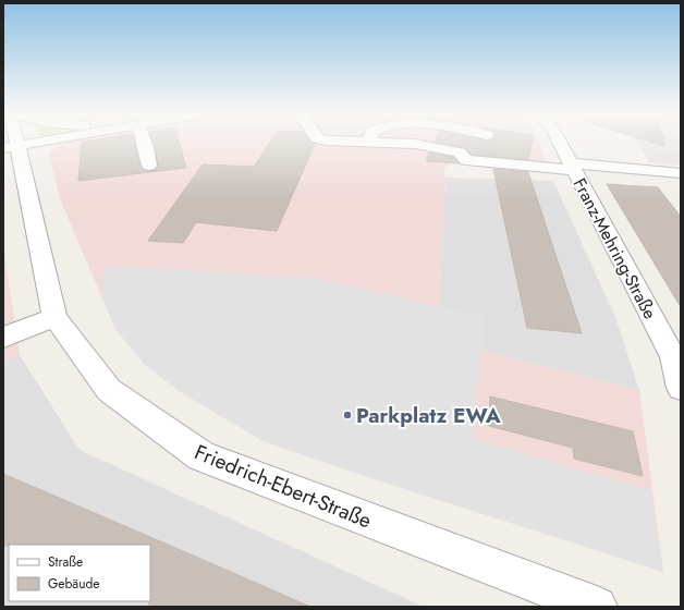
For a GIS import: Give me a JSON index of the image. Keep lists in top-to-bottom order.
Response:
{
  "streets": {
    "street": ["Franz-Mehring-Straße", "Friedrich-Ebert-Straße"]
  },
  "places": ["Parkplatz EWA"],
  "legend": ["Straße", "Gebäude"]
}
